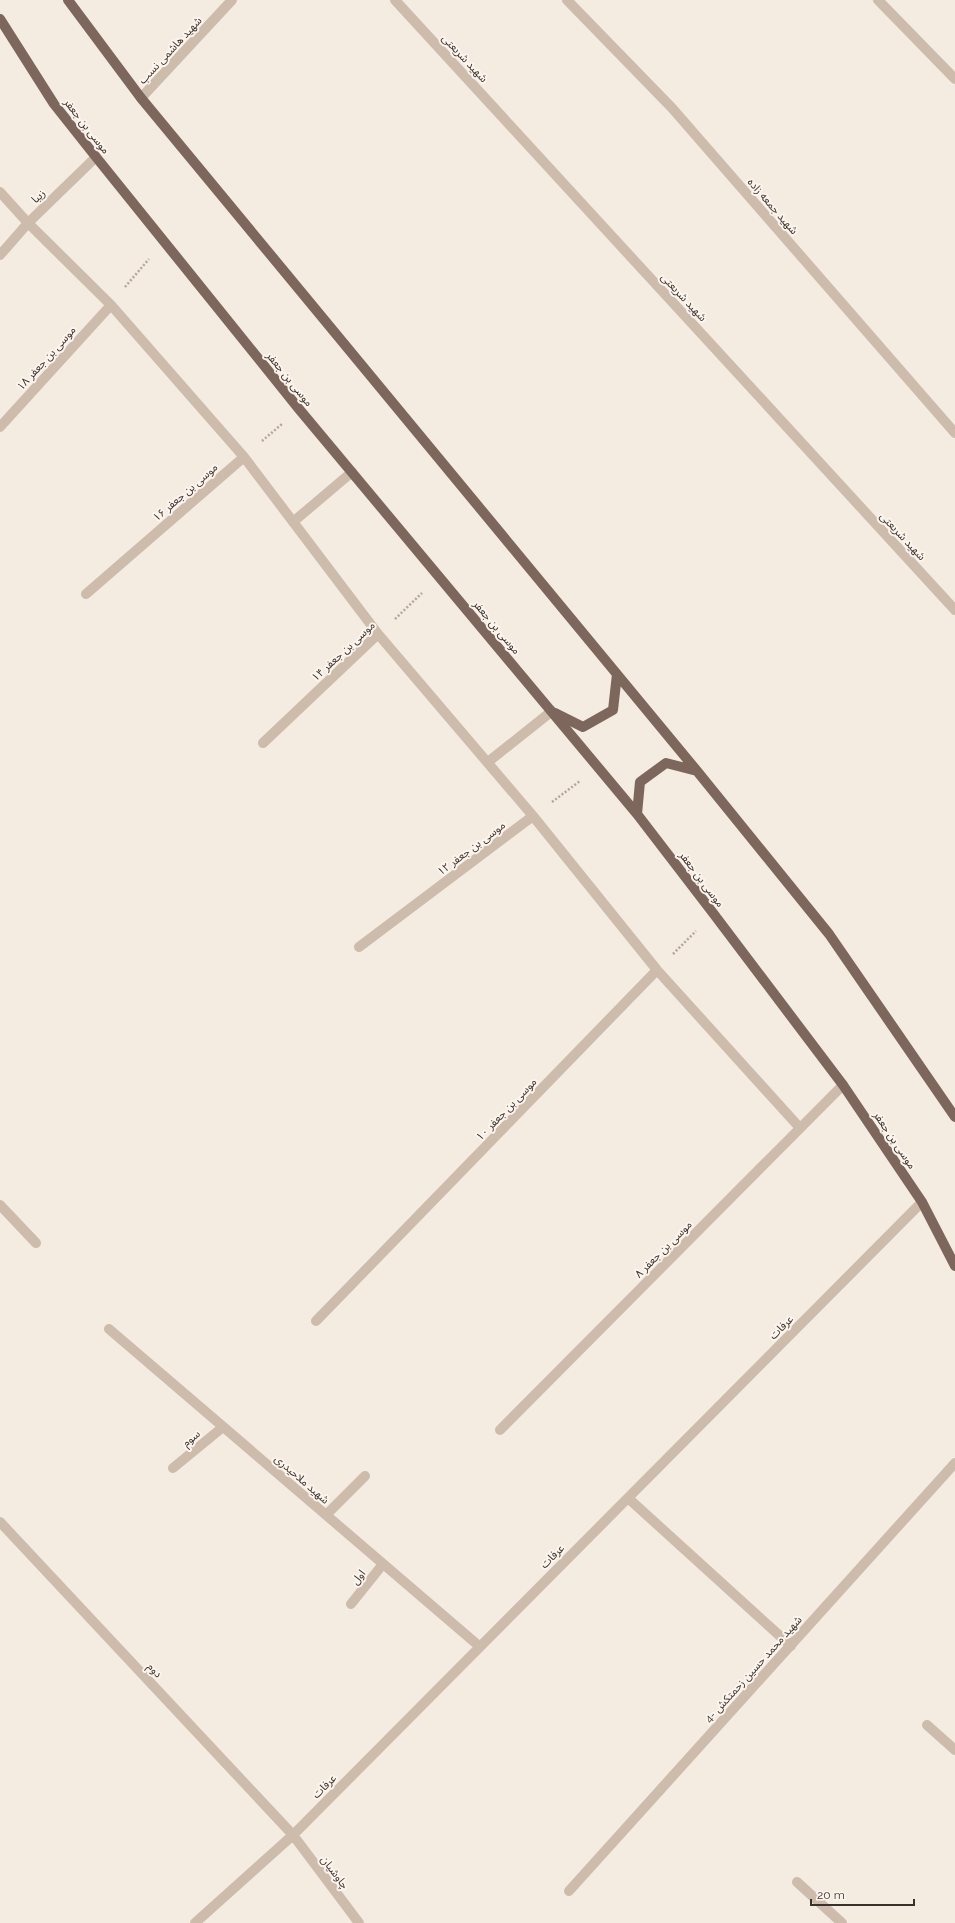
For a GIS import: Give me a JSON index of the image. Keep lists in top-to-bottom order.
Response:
{
  "streets": {
    "main road": ["موسی بن جعفر"],
    "street": [
      "شهید هاشمی نسب",
      "شهید شریعتی",
      "زیبا",
      "شهید جمعه زاده",
      "موسی بن جعفر ۱۸",
      "موسی بن جعفر ۱۶",
      "موسی بن جعفر ۱۴",
      "موسی بن جعفر ۱۲",
      "موسی بن جعفر ۱۰",
      "موسی بن جعفر ۸",
      "عرفات",
      "سوم",
      "شهید ملاحیدری",
      "اول",
      "4- شهید محمد حسین زحمتکش",
      "دوم",
      "چاوشیان"
    ]
  },
  "crossings": [
    ["موسی بن جعفر", "زیبا"],
    ["موسی بن جعفر", "موسی بن جعفر ۱۴"],
    ["موسی بن جعفر", "موسی بن جعفر ۸"],
    ["موسی بن جعفر", "عرفات"],
    ["عرفات", "شهید ملاحیدری"],
    ["عرفات", "دوم"],
    ["عرفات", "چاوشیان"],
    ["سوم", "شهید ملاحیدری"],
    ["شهید ملاحیدری", "اول"],
    ["دوم", "چاوشیان"]
  ],
  "scale_bar": "20 m"
}
